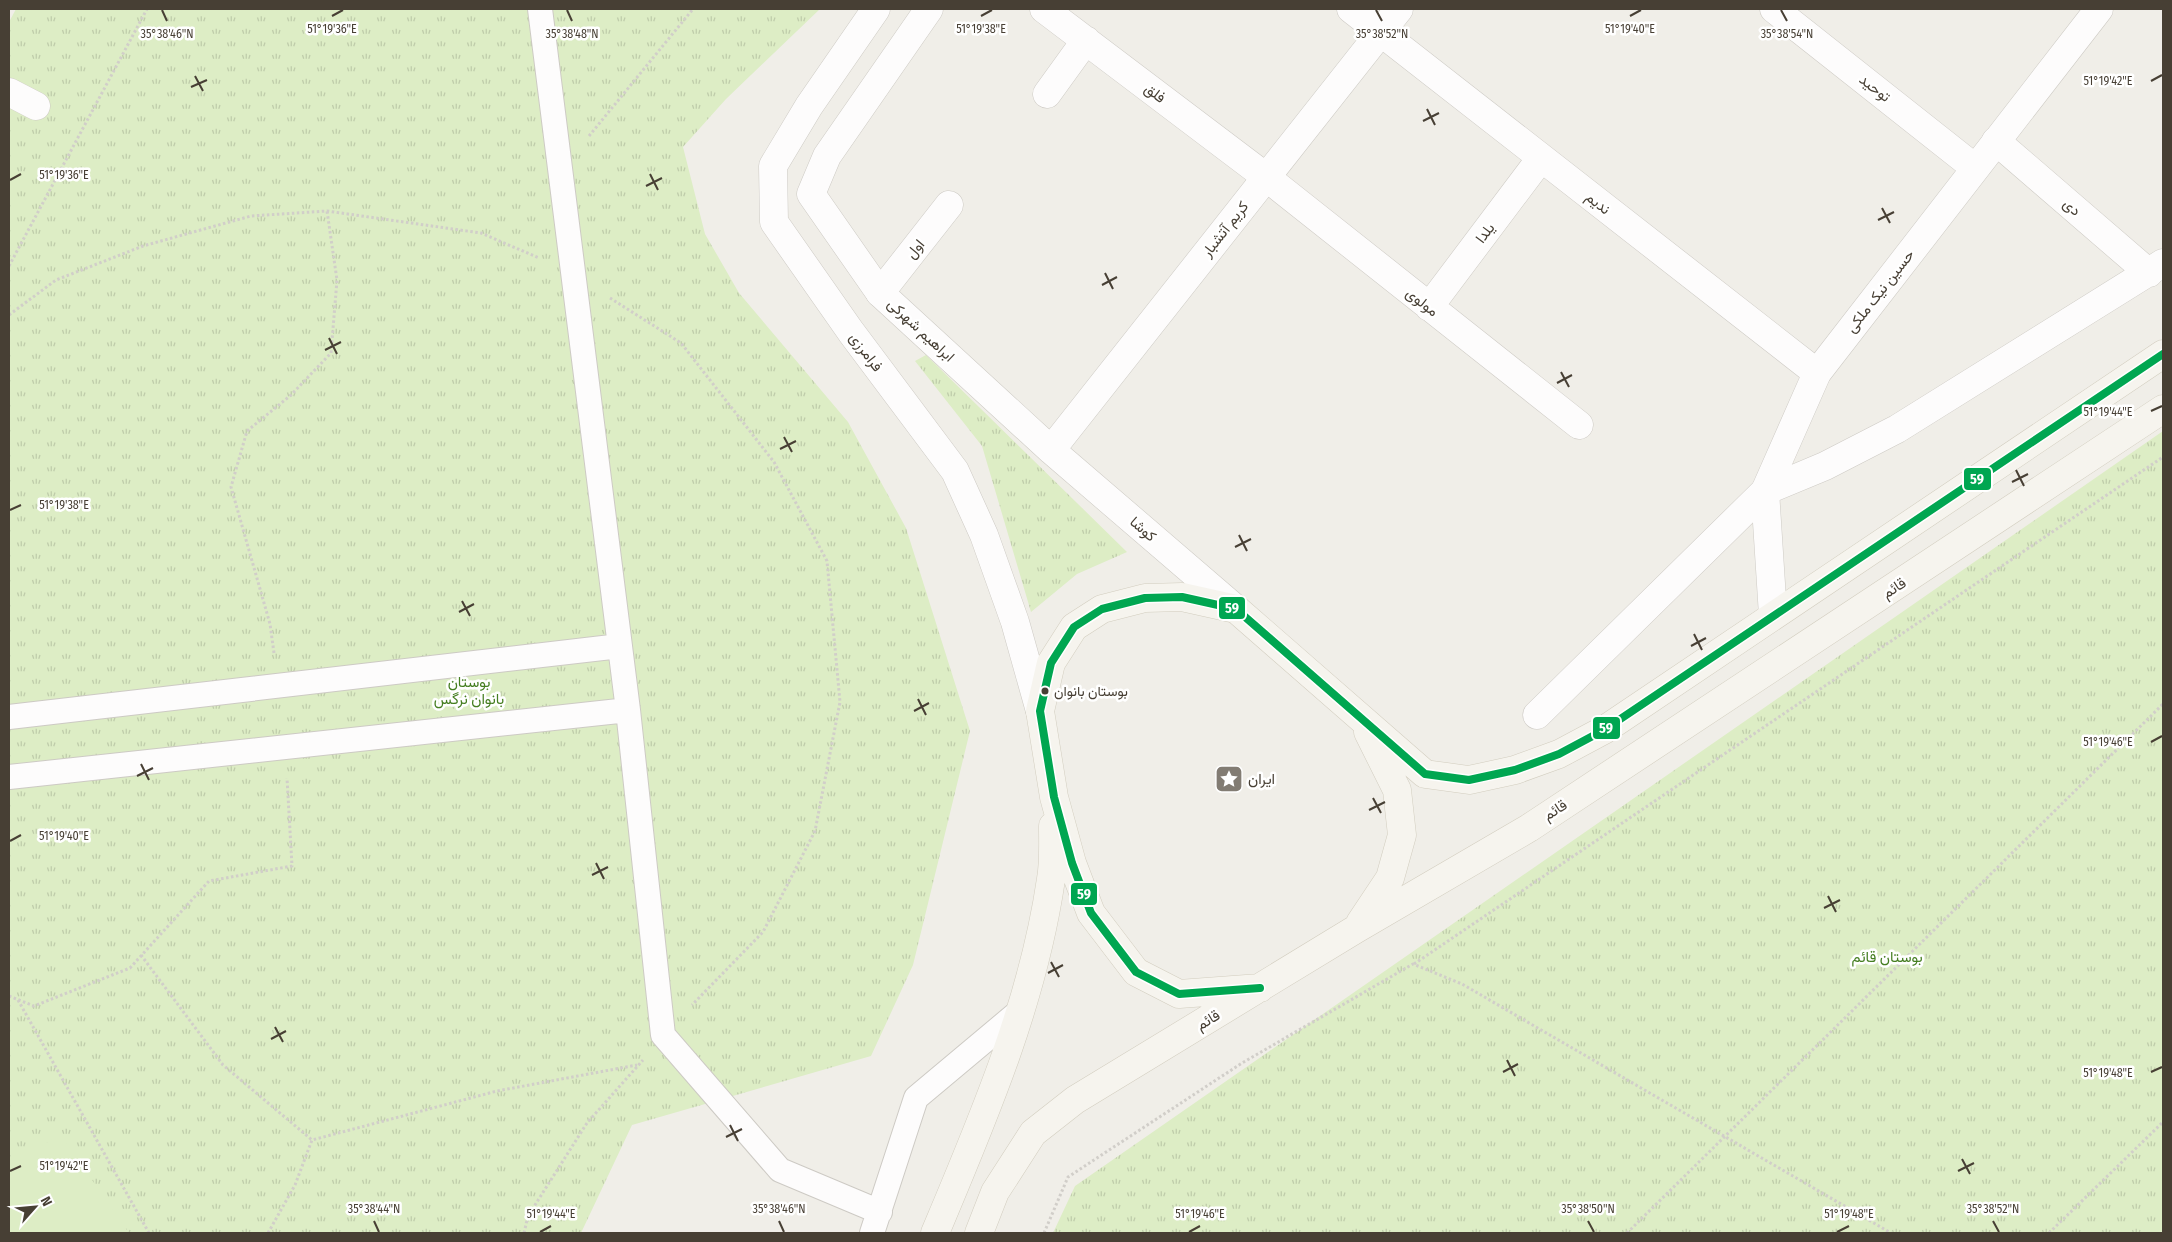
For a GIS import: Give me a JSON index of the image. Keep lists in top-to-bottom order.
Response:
{
  "streets": {
    "main road": ["قائم"],
    "street": [
      "توحید",
      "فلق",
      "ندیم",
      "دی",
      "کریم آتشبار",
      "یلدا",
      "اول",
      "حسین نیک ملکی",
      "مولوی",
      "ابراهیم شهرکی",
      "فرامرزی",
      "کوشا"
    ]
  },
  "crossings": [
    ["توحید", "حسین نیک ملکی"],
    ["فلق", "کریم آتشبار"],
    ["فلق", "مولوی"],
    ["ندیم", "کریم آتشبار"],
    ["ندیم", "یلدا"],
    ["ندیم", "حسین نیک ملکی"],
    ["دی", "حسین نیک ملکی"],
    ["کریم آتشبار", "مولوی"],
    ["کریم آتشبار", "ابراهیم شهرکی"],
    ["کریم آتشبار", "کوشا"],
    ["یلدا", "مولوی"],
    ["اول", "ابراهیم شهرکی"],
    ["ابراهیم شهرکی", "کوشا"]
  ],
  "parks": ["بوستان بانوان نرگس", "بوستان قائم"],
  "places": {
    "other": ["بوستان بانوان"],
    "place": ["ایران"]
  },
  "lines": ["transit line 59"],
  "north": "top right",
  "coordinates": [
    "51°19'36\"E",
    "51°19'38\"E",
    "51°19'40\"E",
    "35°38'46\"N",
    "35°38'48\"N",
    "35°38'52\"N",
    "35°38'54\"N",
    "51°19'42\"E",
    "51°19'44\"E",
    "51°19'46\"E",
    "51°19'48\"E",
    "35°38'44\"N",
    "35°38'50\"N"
  ]
}
